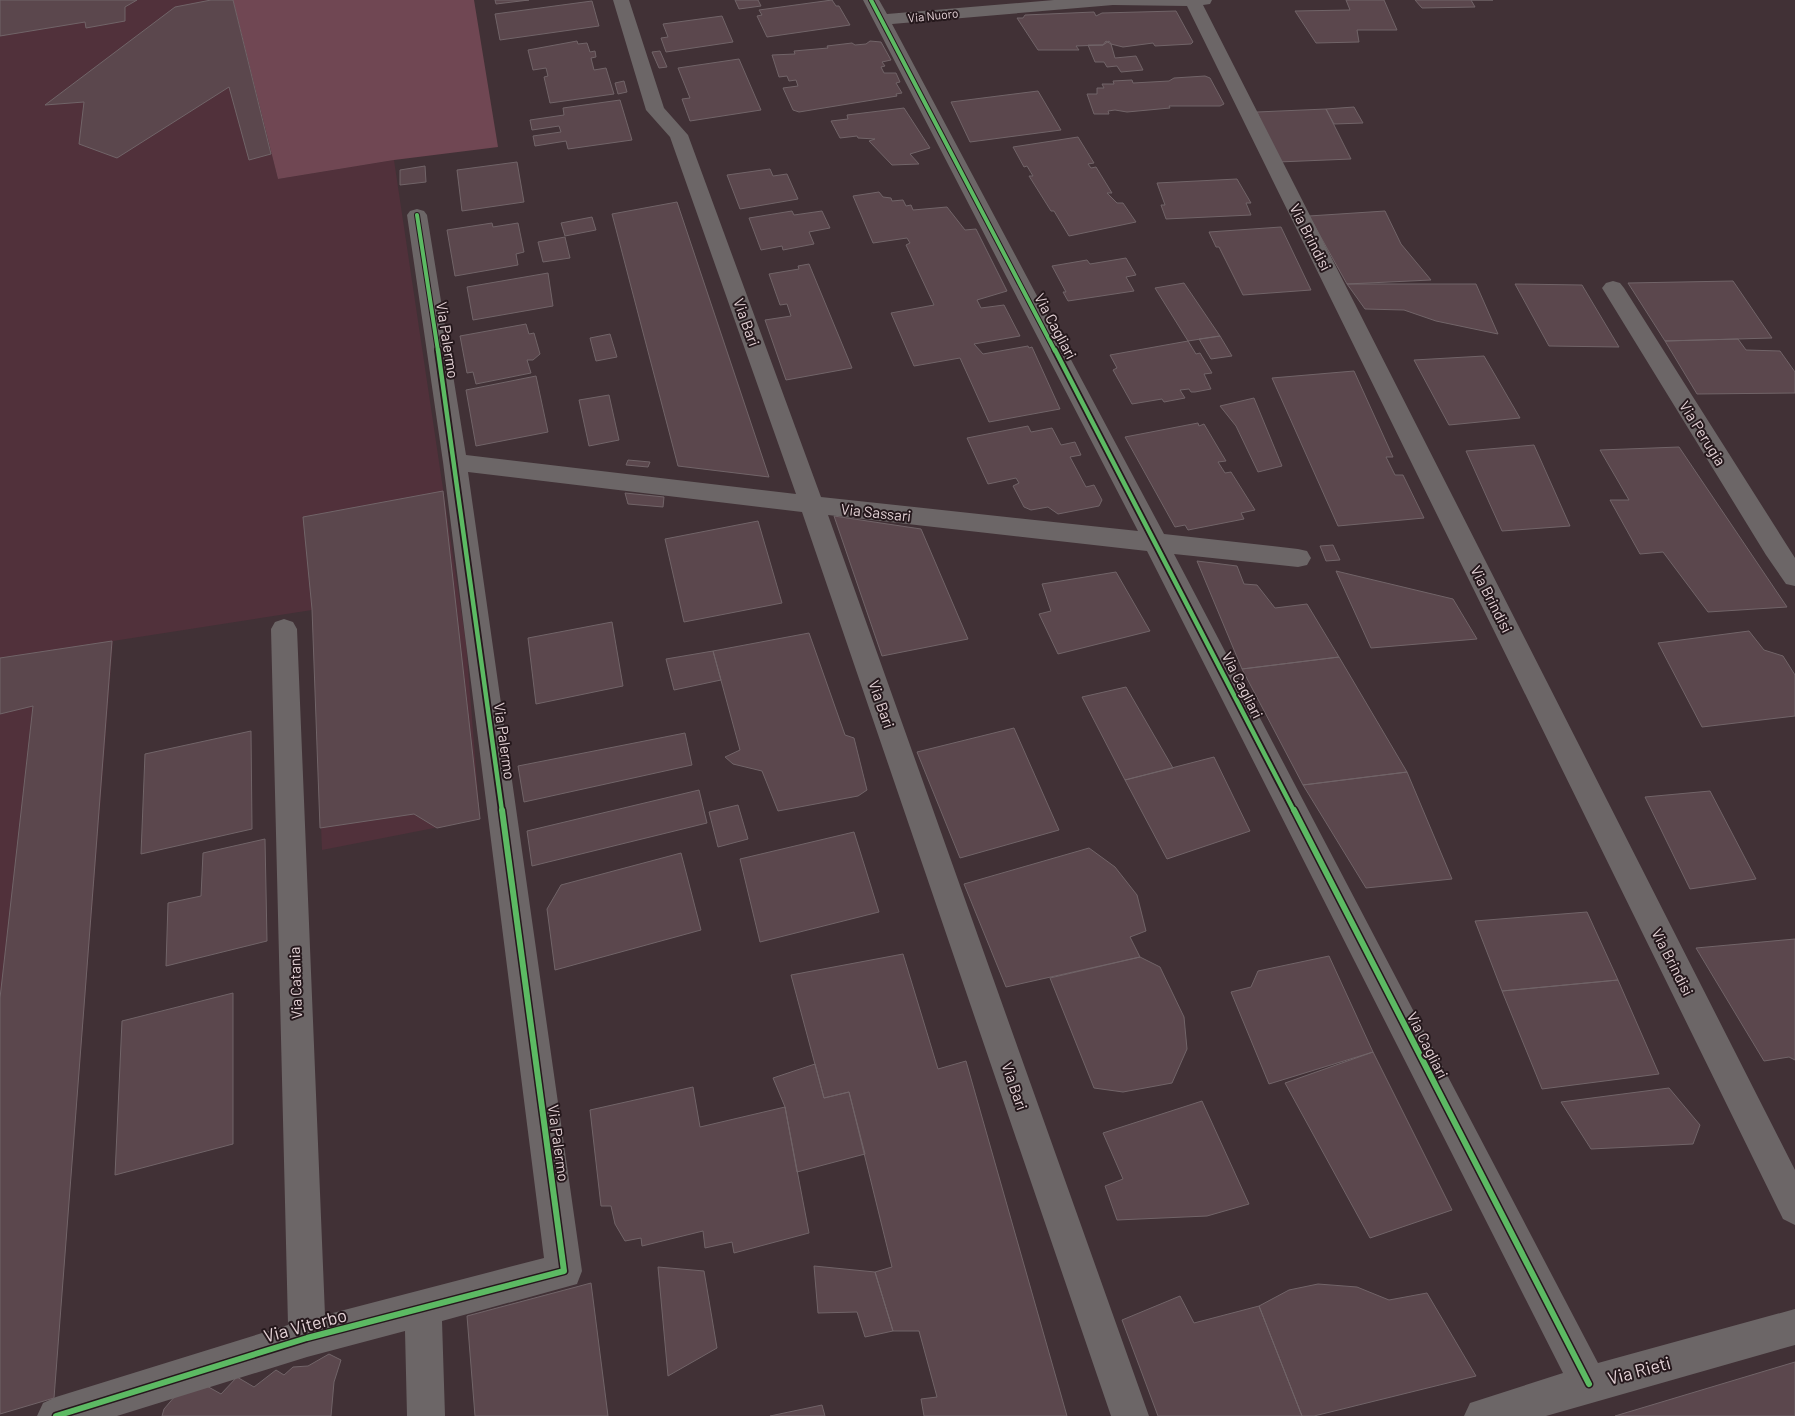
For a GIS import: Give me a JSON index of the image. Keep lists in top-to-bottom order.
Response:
{
  "streets": {
    "street": [
      "Via Nuoro",
      "Via Brindisi",
      "Via Bari",
      "Via Cagliari",
      "Via Palermo",
      "Via Perugia",
      "Via Sassari",
      "Via Catania",
      "Via Viterbo",
      "Via Rieti"
    ]
  },
  "crossings": [
    ["Via Nuoro", "Via Brindisi"],
    ["Via Nuoro", "Via Cagliari"],
    ["Via Bari", "Via Sassari"],
    ["Via Cagliari", "Via Sassari"],
    ["Via Cagliari", "Via Rieti"],
    ["Via Palermo", "Via Sassari"],
    ["Via Palermo", "Via Viterbo"],
    ["Via Catania", "Via Viterbo"]
  ]
}
